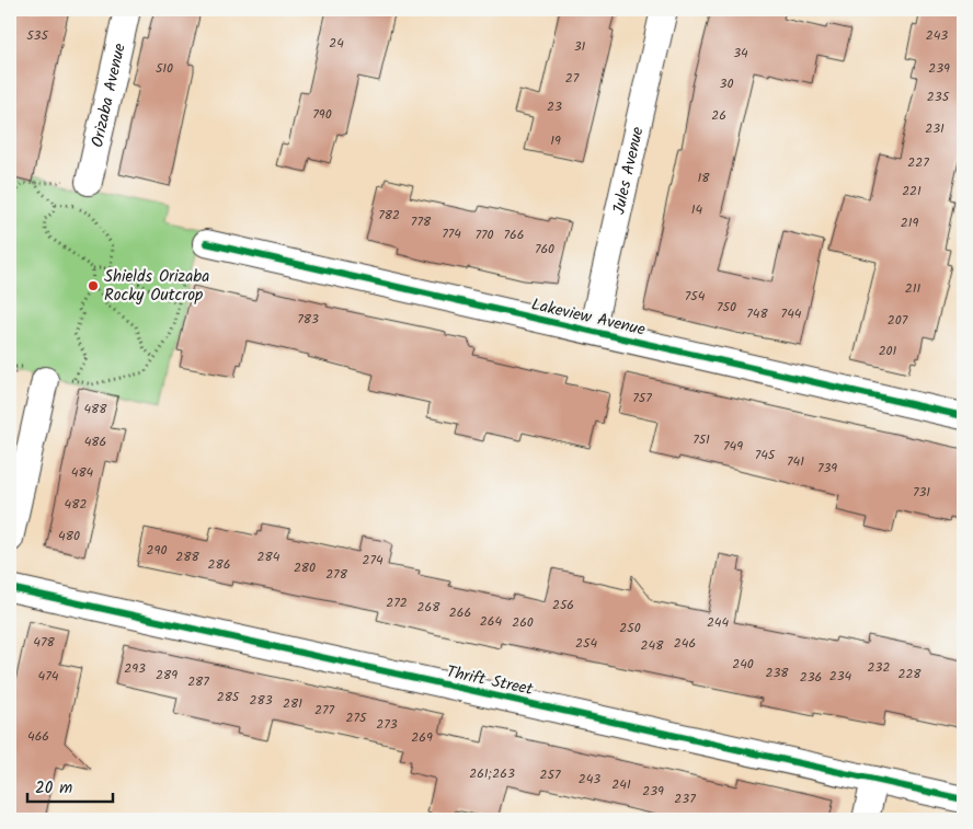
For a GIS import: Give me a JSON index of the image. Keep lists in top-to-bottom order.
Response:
{
  "streets": {
    "street": [
      "Orizaba Avenue",
      "Jules Avenue",
      "Lakeview Avenue",
      "Thrift Street"
    ]
  },
  "crossings": [
    ["Jules Avenue", "Lakeview Avenue"]
  ],
  "places": ["Shields Orizaba Rocky Outcrop"],
  "house_numbers": [
    "535",
    "243",
    "24",
    "31",
    "34",
    "510",
    "239",
    "27",
    "30",
    "235",
    "23",
    "790",
    "26",
    "231",
    "19",
    "227",
    "18",
    "221",
    "14",
    "782",
    "778",
    "219",
    "774",
    "770",
    "766",
    "760",
    "211",
    "754",
    "750",
    "748",
    "744",
    "783",
    "207",
    "201",
    "757",
    "488",
    "751",
    "486",
    "749",
    "745",
    "741",
    "739",
    "484",
    "731",
    "482",
    "480",
    "290",
    "288",
    "284",
    "274",
    "286",
    "280",
    "278",
    "272",
    "256",
    "268",
    "266",
    "264",
    "260",
    "244",
    "250",
    "478",
    "254",
    "246",
    "248",
    "240",
    "232",
    "293",
    "238",
    "228",
    "289",
    "474",
    "234",
    "236",
    "287",
    "285",
    "283",
    "281",
    "277",
    "275",
    "273",
    "466",
    "269",
    "261;263",
    "257",
    "243",
    "241",
    "239",
    "237"
  ],
  "scale_bar": "20 m"
}
